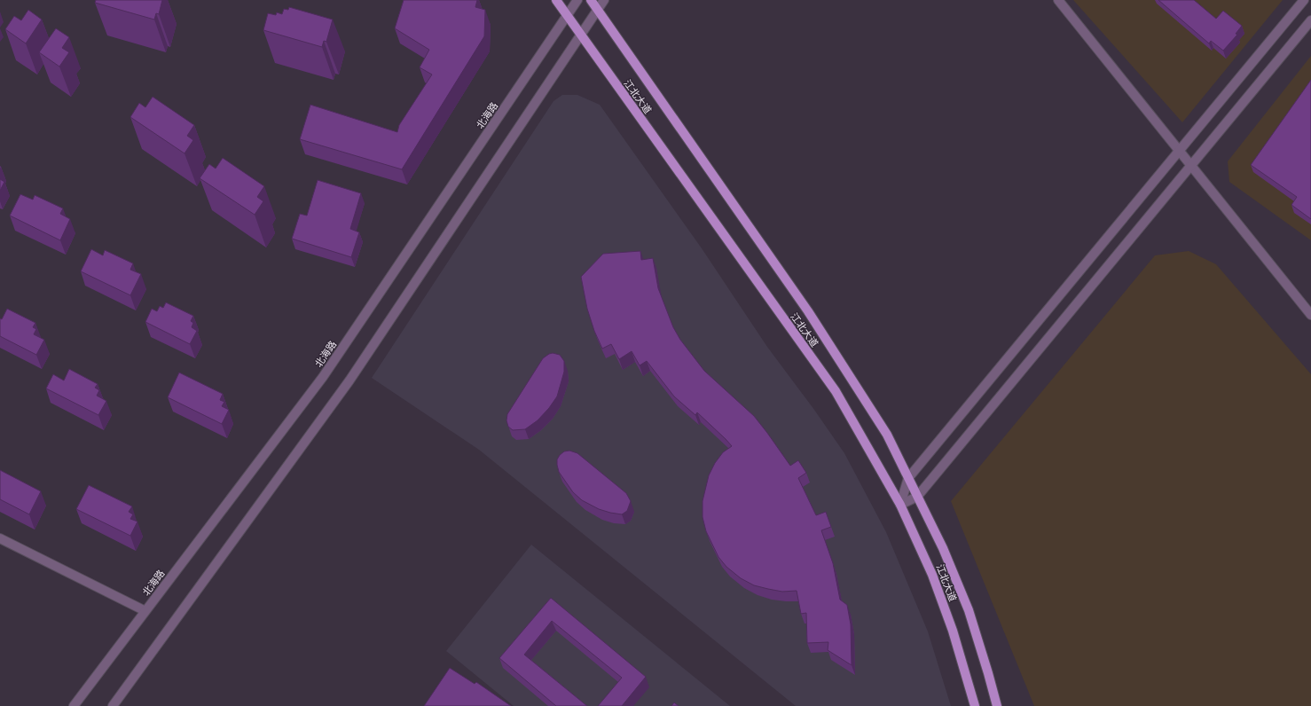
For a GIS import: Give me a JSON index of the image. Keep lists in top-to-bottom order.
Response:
{
  "streets": {
    "main road": ["江北大道"],
    "street": ["北海路"]
  },
  "crossings": [
    ["江北大道", "北海路"]
  ]
}
